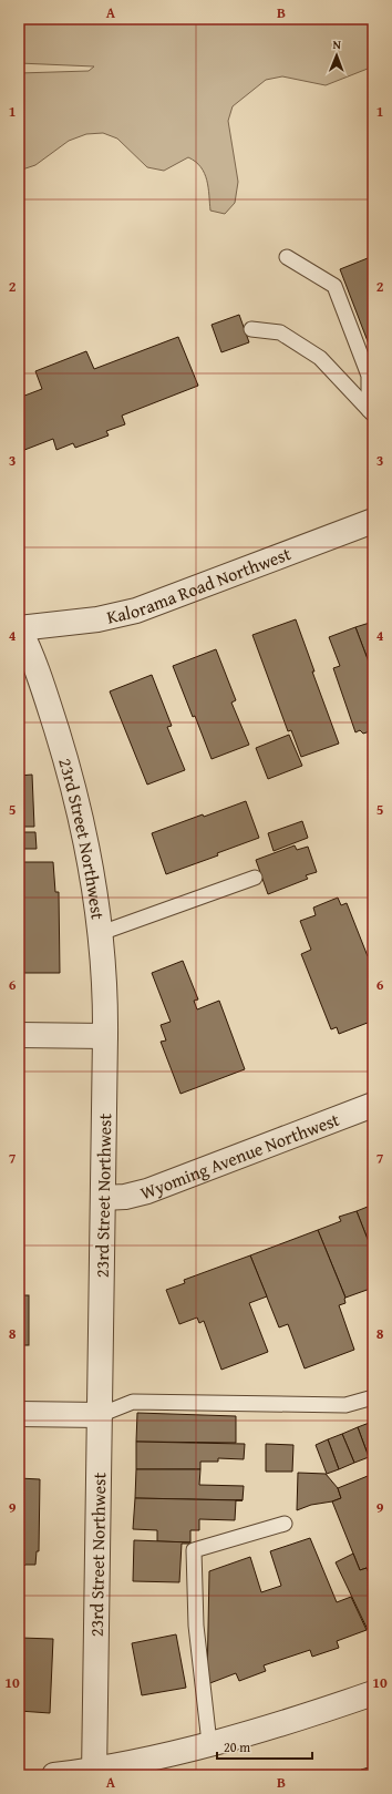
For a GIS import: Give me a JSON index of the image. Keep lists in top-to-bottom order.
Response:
{
  "streets": {
    "street": ["Kalorama Road Northwest", "23rd Street Northwest", "Wyoming Avenue Northwest"]
  },
  "crossings": [
    ["Kalorama Road Northwest", "23rd Street Northwest"],
    ["23rd Street Northwest", "Wyoming Avenue Northwest"]
  ],
  "scale_bar": "20 m",
  "north": "top",
  "grid": {
    "columns": ["A", "B"],
    "rows": [
      "1",
      "2",
      "3",
      "4",
      "5",
      "6",
      "7",
      "8",
      "9",
      "10"
    ]
  }
}
